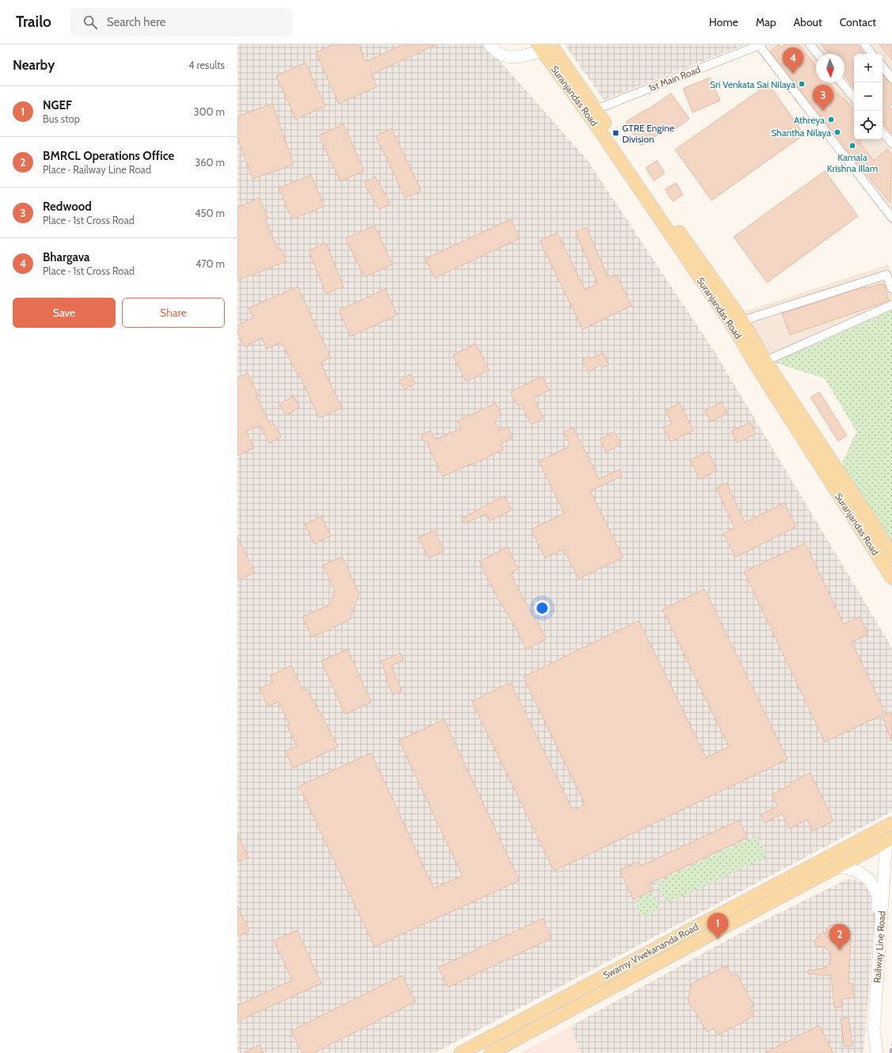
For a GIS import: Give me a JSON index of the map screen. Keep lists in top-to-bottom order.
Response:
{
  "streets": {
    "main road": ["Suranjandas Road", "Railway Line Road", "Swamy Vivekananda Road"],
    "street": ["1st Main Road"]
  },
  "crossings": [
    ["1st Main Road", "Suranjandas Road"],
    ["Railway Line Road", "Swamy Vivekananda Road"]
  ],
  "places": {
    "other": [
      "Sri Venkata Sai Nilaya",
      "Athreya",
      "Shantha Nilaya",
      "Kamala Krishna Illam"
    ],
    "transit": ["GTRE Engine Division"]
  },
  "north": "bottom",
  "page": {
    "header": "Trailo",
    "search": "Search here",
    "nav": [
      "Home",
      "Map",
      "About",
      "Contact"
    ],
    "heading": ["Nearby", "4 results"],
    "pins": [
      "4",
      "3",
      "1",
      "2"
    ],
    "map_buttons": ["+", "−"],
    "list": [
      {
        "mark": "1",
        "name": "NGEF",
        "note": "Bus stop",
        "value": "300 m"
      },
      {
        "mark": "2",
        "name": "BMRCL Operations Office",
        "note": "Place · Railway Line Road",
        "value": "360 m"
      },
      {
        "mark": "3",
        "name": "Redwood",
        "note": "Place · 1st Cross Road",
        "value": "450 m"
      },
      {
        "mark": "4",
        "name": "Bhargava",
        "note": "Place · 1st Cross Road",
        "value": "470 m"
      }
    ],
    "buttons": ["Save", "Share"]
  }
}
